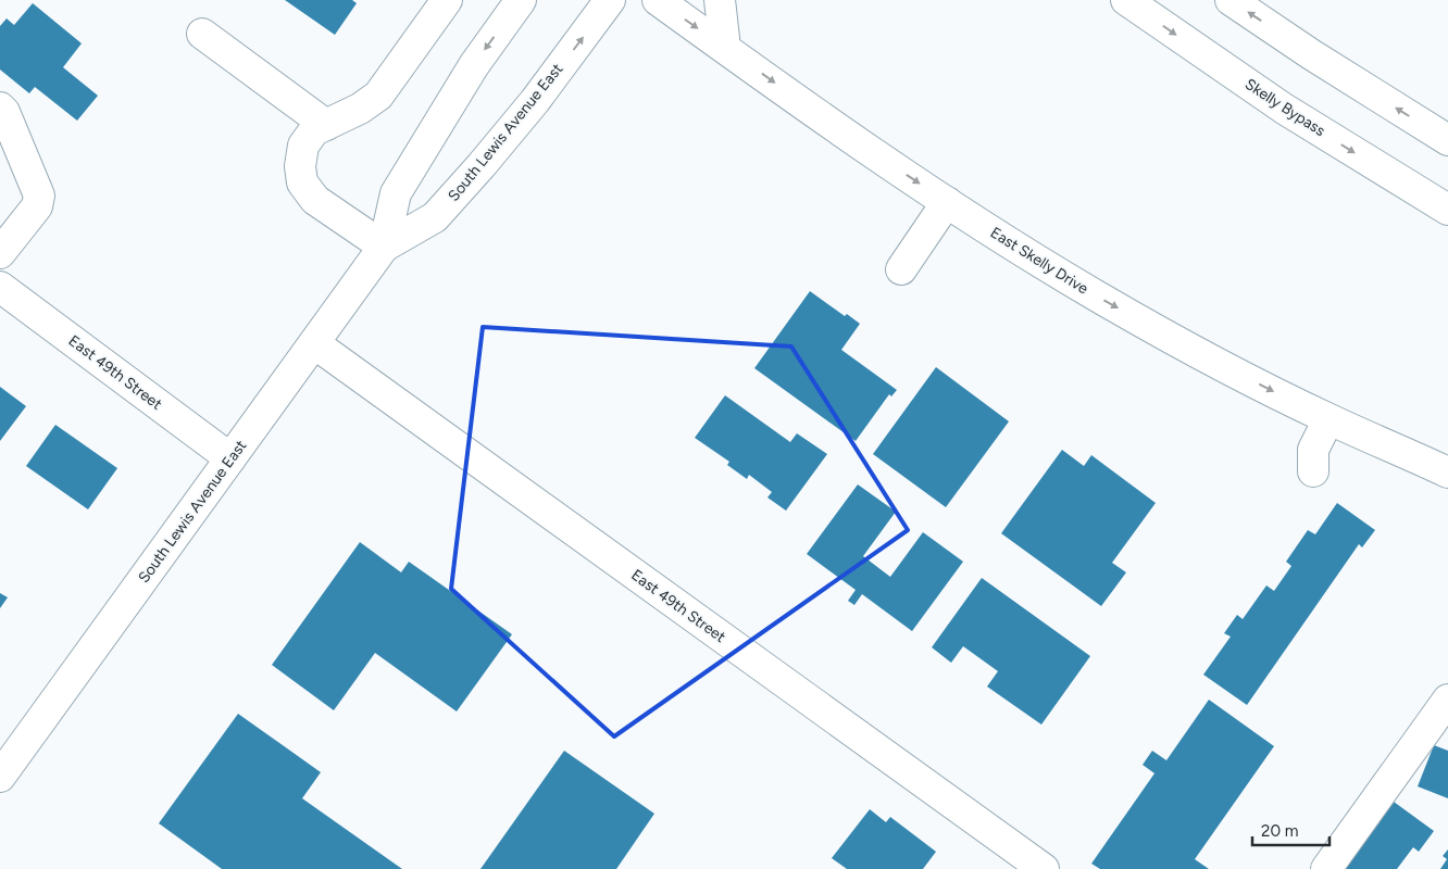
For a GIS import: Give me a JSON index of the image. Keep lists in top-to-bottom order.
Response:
{
  "streets": {
    "main road": [
      "Skelly Bypass",
      "South Lewis Avenue East",
      "East Skelly Drive",
      "East 49th Street"
    ]
  },
  "crossings": [
    ["South Lewis Avenue East", "East 49th Street"]
  ],
  "one_way": ["East Skelly Drive"],
  "scale_bar": "20 m"
}
